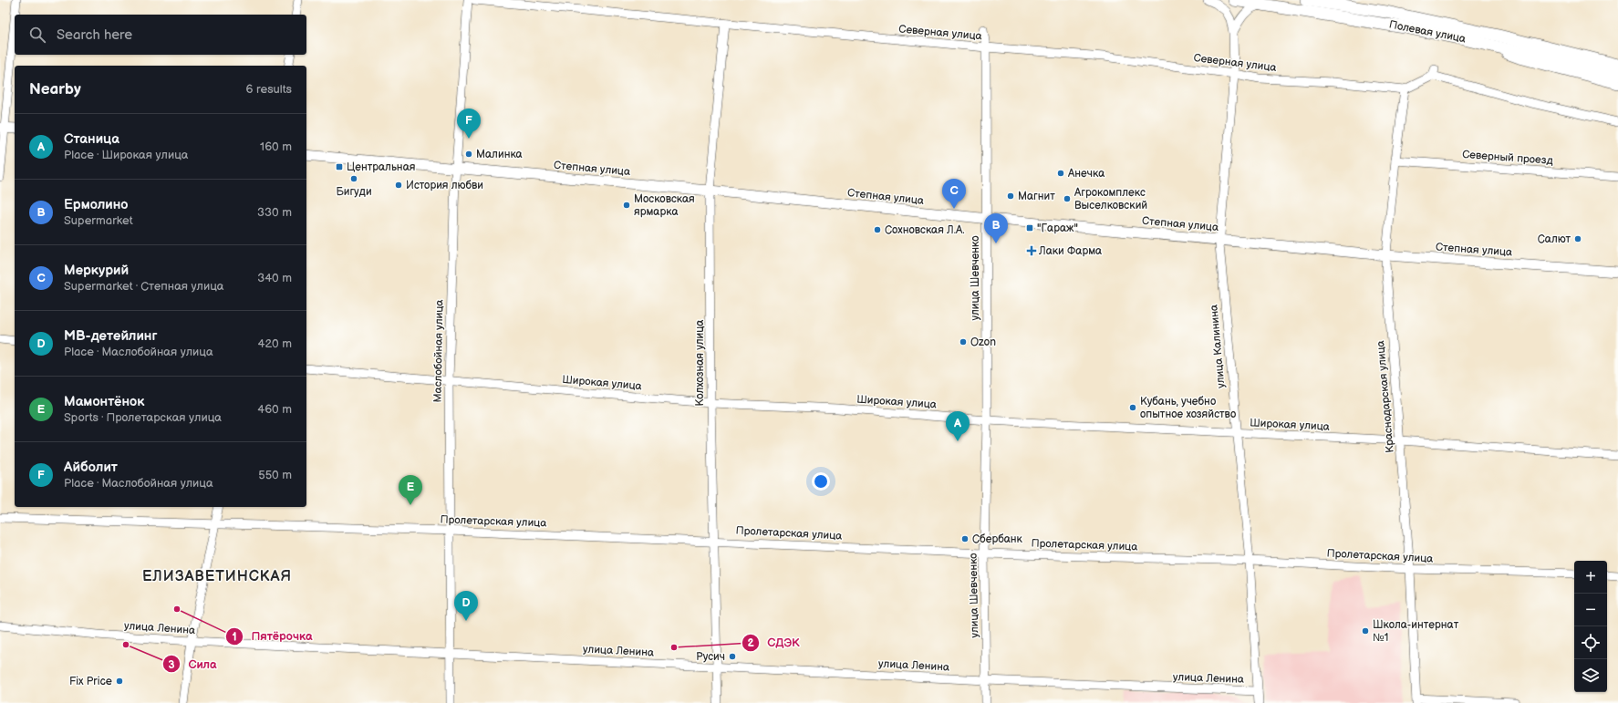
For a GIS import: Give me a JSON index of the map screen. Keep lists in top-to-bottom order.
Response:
{
  "streets": {
    "highway": ["Полевая улица"],
    "main road": ["Степная улица"],
    "street": [
      "Северная улица",
      "Северный проезд",
      "улица Шевченко",
      "улица Калинина",
      "Маслобойная улица",
      "Колхозная улица",
      "Широкая улица",
      "Краснодарская улица",
      "Пролетарская улица",
      "улица Ленина"
    ]
  },
  "crossings": [
    ["Северная улица", "улица Шевченко"],
    ["Северная улица", "улица Калинина"],
    ["Северная улица", "Колхозная улица"],
    ["Северная улица", "Краснодарская улица"],
    ["Северный проезд", "Краснодарская улица"],
    ["Степная улица", "улица Шевченко"],
    ["Степная улица", "улица Калинина"],
    ["Степная улица", "Маслобойная улица"],
    ["Степная улица", "Колхозная улица"],
    ["Степная улица", "Краснодарская улица"],
    ["улица Шевченко", "Широкая улица"],
    ["улица Шевченко", "Пролетарская улица"],
    ["улица Шевченко", "улица Ленина"],
    ["улица Калинина", "Широкая улица"],
    ["улица Калинина", "Пролетарская улица"],
    ["улица Калинина", "улица Ленина"],
    ["Маслобойная улица", "Широкая улица"],
    ["Маслобойная улица", "Пролетарская улица"],
    ["Маслобойная улица", "улица Ленина"],
    ["Колхозная улица", "Широкая улица"],
    ["Колхозная улица", "Пролетарская улица"],
    ["Колхозная улица", "улица Ленина"],
    ["Широкая улица", "Краснодарская улица"],
    ["Краснодарская улица", "Пролетарская улица"]
  ],
  "districts": ["ЕЛИЗАВЕТИНСКАЯ"],
  "places": {
    "other": [
      "Малинка",
      "Анечка",
      "Бигуди",
      "История любви",
      "Магнит",
      "Агрокомплекс Выселковский",
      "Московская ярмарка",
      "Сохновская Л.А.",
      "Салют",
      "Ozon",
      "Кубань, учебно опытное хозяйство",
      "Сбербанк",
      "Пятёрочка",
      "Школа-интернат №1",
      "Сила",
      "СДЭК",
      "Русич",
      "Fix Price"
    ],
    "transit": ["Центральная", "\"Гараж\""],
    "health": ["Лаки Фарма"]
  },
  "page": {
    "search": "Search here",
    "heading": ["Nearby", "6 results"],
    "pins": [
      "F",
      "C",
      "B",
      "A",
      "E",
      "D"
    ],
    "list": [
      {
        "mark": "A",
        "name": "Станица",
        "note": "Place · Широкая улица",
        "value": "160 m"
      },
      {
        "mark": "B",
        "name": "Ермолино",
        "note": "Supermarket",
        "value": "330 m"
      },
      {
        "mark": "C",
        "name": "Меркурий",
        "note": "Supermarket · Степная улица",
        "value": "340 m"
      },
      {
        "mark": "D",
        "name": "MB-детейлинг",
        "note": "Place · Маслобойная улица",
        "value": "420 m"
      },
      {
        "mark": "E",
        "name": "Мамонтёнок",
        "note": "Sports · Пролетарская улица",
        "value": "460 m"
      },
      {
        "mark": "F",
        "name": "Айболит",
        "note": "Place · Маслобойная улица",
        "value": "550 m"
      }
    ],
    "map_buttons": ["+", "−"]
  }
}
